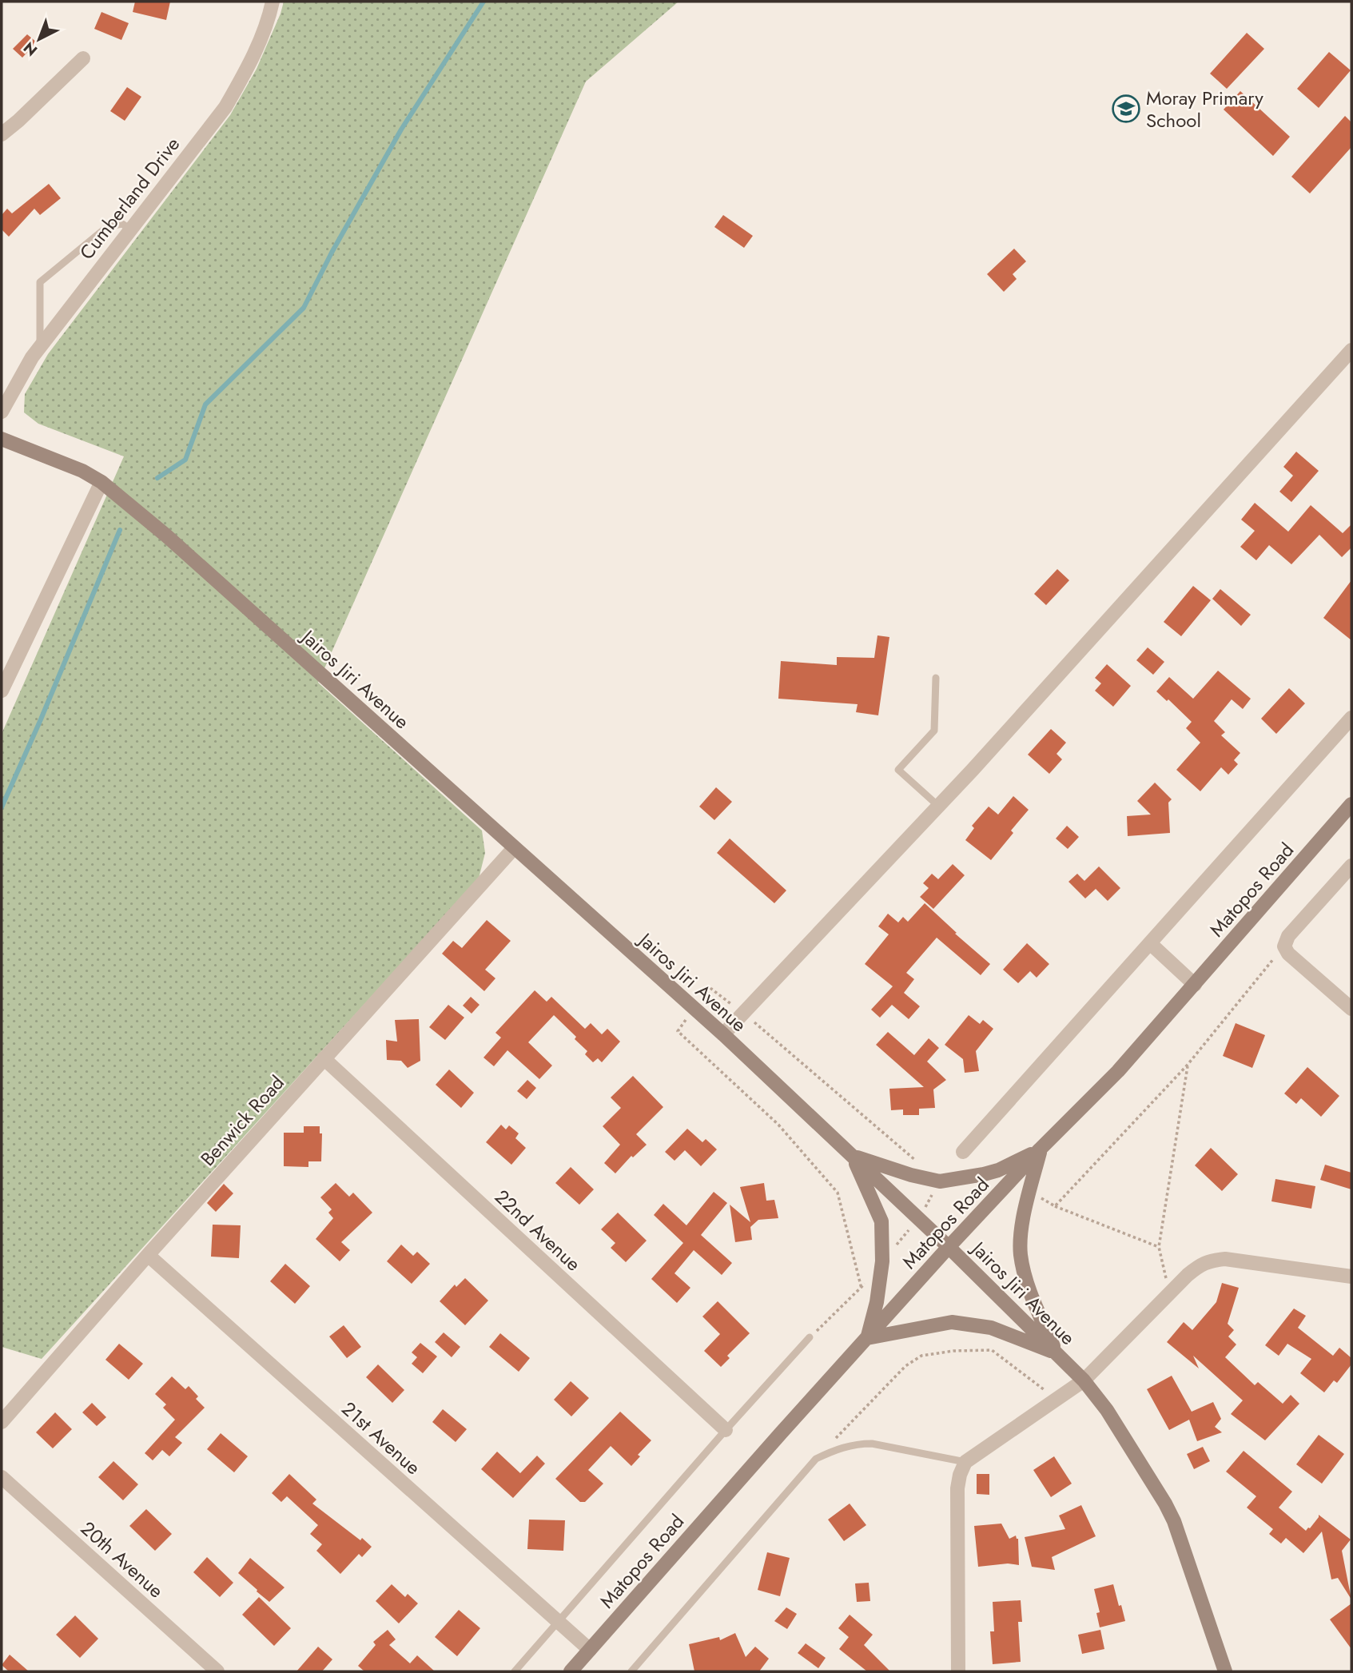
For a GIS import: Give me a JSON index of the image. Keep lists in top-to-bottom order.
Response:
{
  "streets": {
    "main road": ["Jairos Jiri Avenue", "Matopos Road"],
    "street": [
      "Cumberland Drive",
      "Benwick Road",
      "22nd Avenue",
      "21st Avenue",
      "20th Avenue"
    ]
  },
  "crossings": [
    ["Jairos Jiri Avenue", "Matopos Road"],
    ["Jairos Jiri Avenue", "Benwick Road"],
    ["Matopos Road", "21st Avenue"],
    ["Benwick Road", "22nd Avenue"],
    ["Benwick Road", "21st Avenue"]
  ],
  "places": {
    "school or university": ["Moray Primary School"]
  },
  "north": "bottom left"
}
